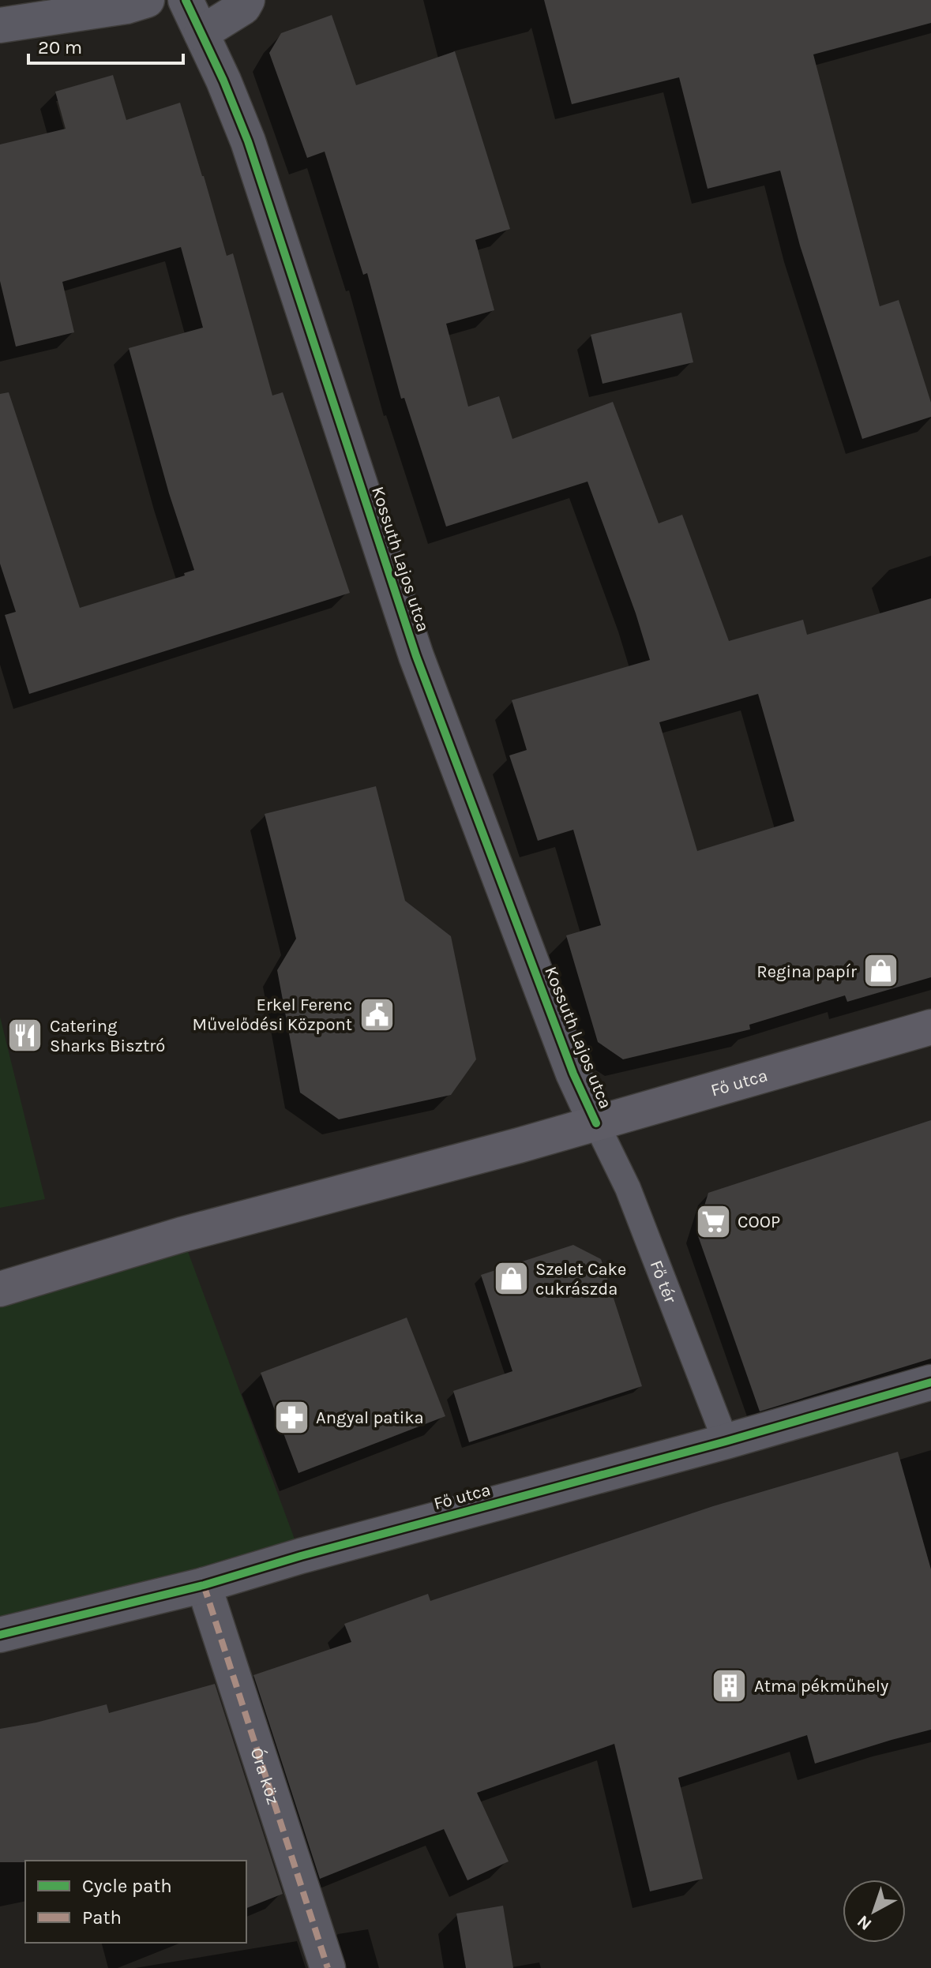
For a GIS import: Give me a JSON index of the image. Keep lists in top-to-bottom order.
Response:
{
  "streets": {
    "main road": ["Fő utca"],
    "street": ["Kossuth Lajos utca", "Óra köz"],
    "lane": ["Fő tér"]
  },
  "crossings": [
    ["Kossuth Lajos utca", "Fő utca"],
    ["Kossuth Lajos utca", "Fő tér"],
    ["Fő utca", "Fő tér"],
    ["Fő utca", "Óra köz"]
  ],
  "places": {
    "shop": ["Regina papír", "Szelet Cake cukrászda"],
    "public building": ["Erkel Ferenc Művelődési Központ"],
    "restaurant": ["Catering Sharks Bisztró"],
    "supermarket": ["COOP"],
    "pharmacy": ["Angyal patika"],
    "building": ["Atma pékműhely"]
  },
  "legend": ["Cycle path", "Path"],
  "scale_bar": "20 m",
  "north": "bottom left"
}
